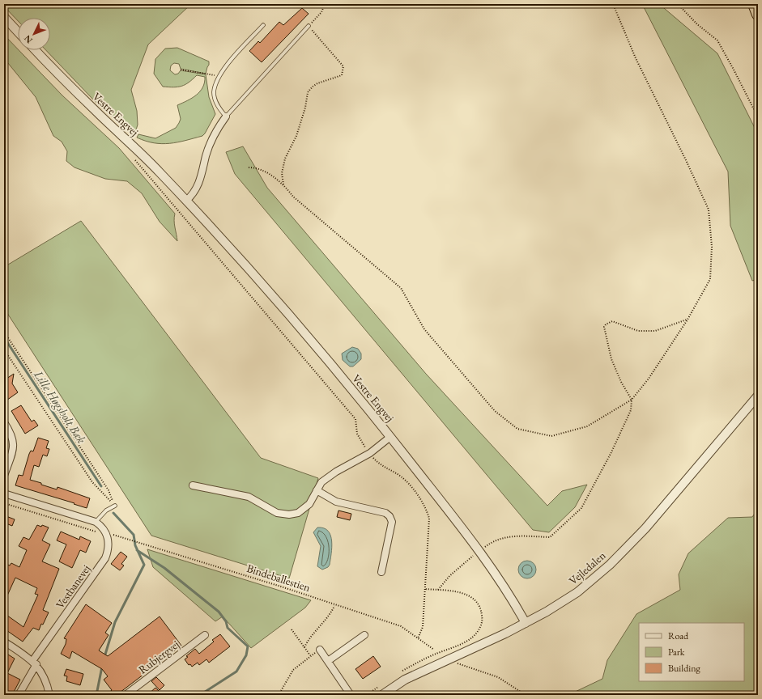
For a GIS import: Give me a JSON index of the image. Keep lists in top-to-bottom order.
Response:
{
  "streets": {
    "street": [
      "Vestre Engvej",
      "Vejledalen",
      "Vestbanevej",
      "Rubjergvej"
    ],
    "path": ["Bindeballestien"]
  },
  "crossings": [
    ["Vestre Engvej", "Vejledalen"]
  ],
  "water": ["Lille Høgsholt Bæk"],
  "legend": ["Road", "Park", "Building"],
  "north": "bottom left"
}
